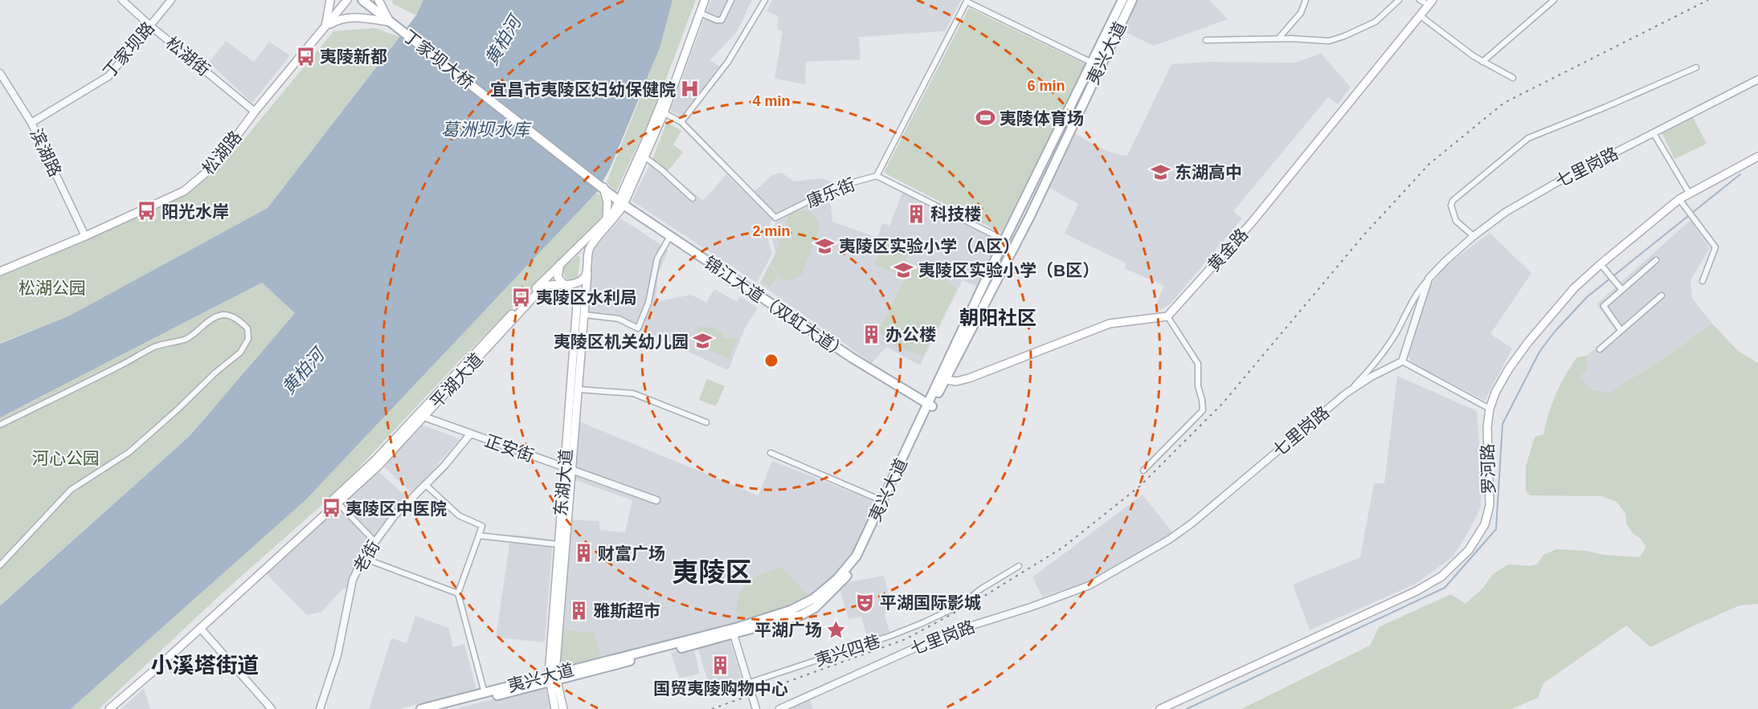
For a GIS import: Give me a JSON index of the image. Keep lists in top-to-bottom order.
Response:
{
  "streets": {
    "main road": [
      "夷兴大道",
      "丁家坝大桥",
      "松湖路",
      "黄金路",
      "锦江大道（双虹大道）",
      "平湖大道",
      "罗河路",
      "东湖大道"
    ],
    "street": [
      "丁家坝路",
      "松湖街",
      "滨湖路",
      "七里岗路",
      "康乐街",
      "正安街",
      "老街",
      "夷兴四巷"
    ]
  },
  "crossings": [
    ["丁家坝路", "松湖街"],
    ["丁家坝路", "滨湖路"],
    ["夷兴大道", "康乐街"],
    ["夷兴大道", "锦江大道（双虹大道）"],
    ["夷兴大道", "东湖大道"],
    ["松湖街", "松湖路"],
    ["丁家坝大桥", "锦江大道（双虹大道）"],
    ["丁家坝大桥", "平湖大道"],
    ["滨湖路", "松湖路"],
    ["康乐街", "平湖大道"],
    ["锦江大道（双虹大道）", "平湖大道"],
    ["平湖大道", "正安街"],
    ["平湖大道", "东湖大道"],
    ["正安街", "东湖大道"],
    ["正安街", "老街"]
  ],
  "districts": ["朝阳社区", "夷陵区", "小溪塔街道"],
  "water": ["黄柏河", "葛洲坝水库"],
  "parks": ["松湖公园", "河心公园"],
  "places": {
    "bus stop": [
      "夷陵新都",
      "阳光水岸",
      "夷陵区水利局",
      "夷陵区中医院"
    ],
    "hospital": ["宜昌市夷陵区妇幼保健院"],
    "sports": ["夷陵体育场"],
    "school or university": [
      "东湖高中",
      "夷陵区实验小学（A区）",
      "夷陵区实验小学（B区）",
      "夷陵区机关幼儿园"
    ],
    "building": [
      "科技楼",
      "办公楼",
      "财富广场",
      "雅斯超市",
      "国贸夷陵购物中心"
    ],
    "theatre": ["平湖国际影城"],
    "place": ["平湖广场"]
  },
  "rings": ["6 min", "4 min", "2 min"]
}
